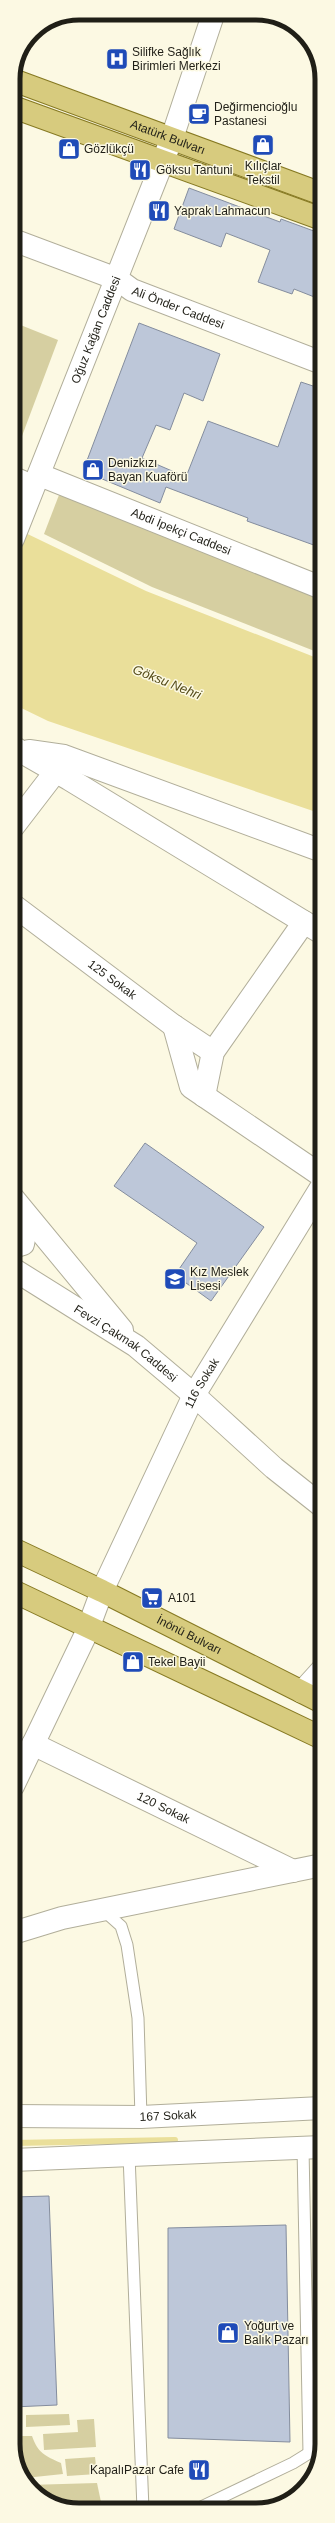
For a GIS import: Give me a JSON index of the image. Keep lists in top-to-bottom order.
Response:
{
  "streets": {
    "main road": ["Atatürk Bulvarı", "İnönü Bulvarı"],
    "street": [
      "Ali Önder Caddesi",
      "Oğuz Kağan Caddesi",
      "Abdi İpekçi Caddesi",
      "125 Sokak",
      "Fevzi Çakmak Caddesi",
      "116 Sokak",
      "120 Sokak",
      "167 Sokak"
    ]
  },
  "crossings": [
    ["Atatürk Bulvarı", "Oğuz Kağan Caddesi"],
    ["Ali Önder Caddesi", "Oğuz Kağan Caddesi"],
    ["Oğuz Kağan Caddesi", "Abdi İpekçi Caddesi"],
    ["Fevzi Çakmak Caddesi", "116 Sokak"],
    ["116 Sokak", "İnönü Bulvarı"],
    ["116 Sokak", "120 Sokak"]
  ],
  "water": ["Göksu Nehri"],
  "places": {
    "hospital": ["Silifke Sağlık Birimleri Merkezi"],
    "cafe": ["Değirmencioğlu Pastanesi"],
    "shop": [
      "Kılıçlar Tekstil",
      "Gözlükçü",
      "Denizkızı Bayan Kuaförü",
      "Tekel Bayii",
      "Yoğurt ve Balık Pazarı"
    ],
    "restaurant": ["Göksu Tantuni", "Yaprak Lahmacun", "KapalıPazar Cafe"],
    "school or university": ["Kız Meslek Lisesi"],
    "supermarket": ["A101"]
  }
}
